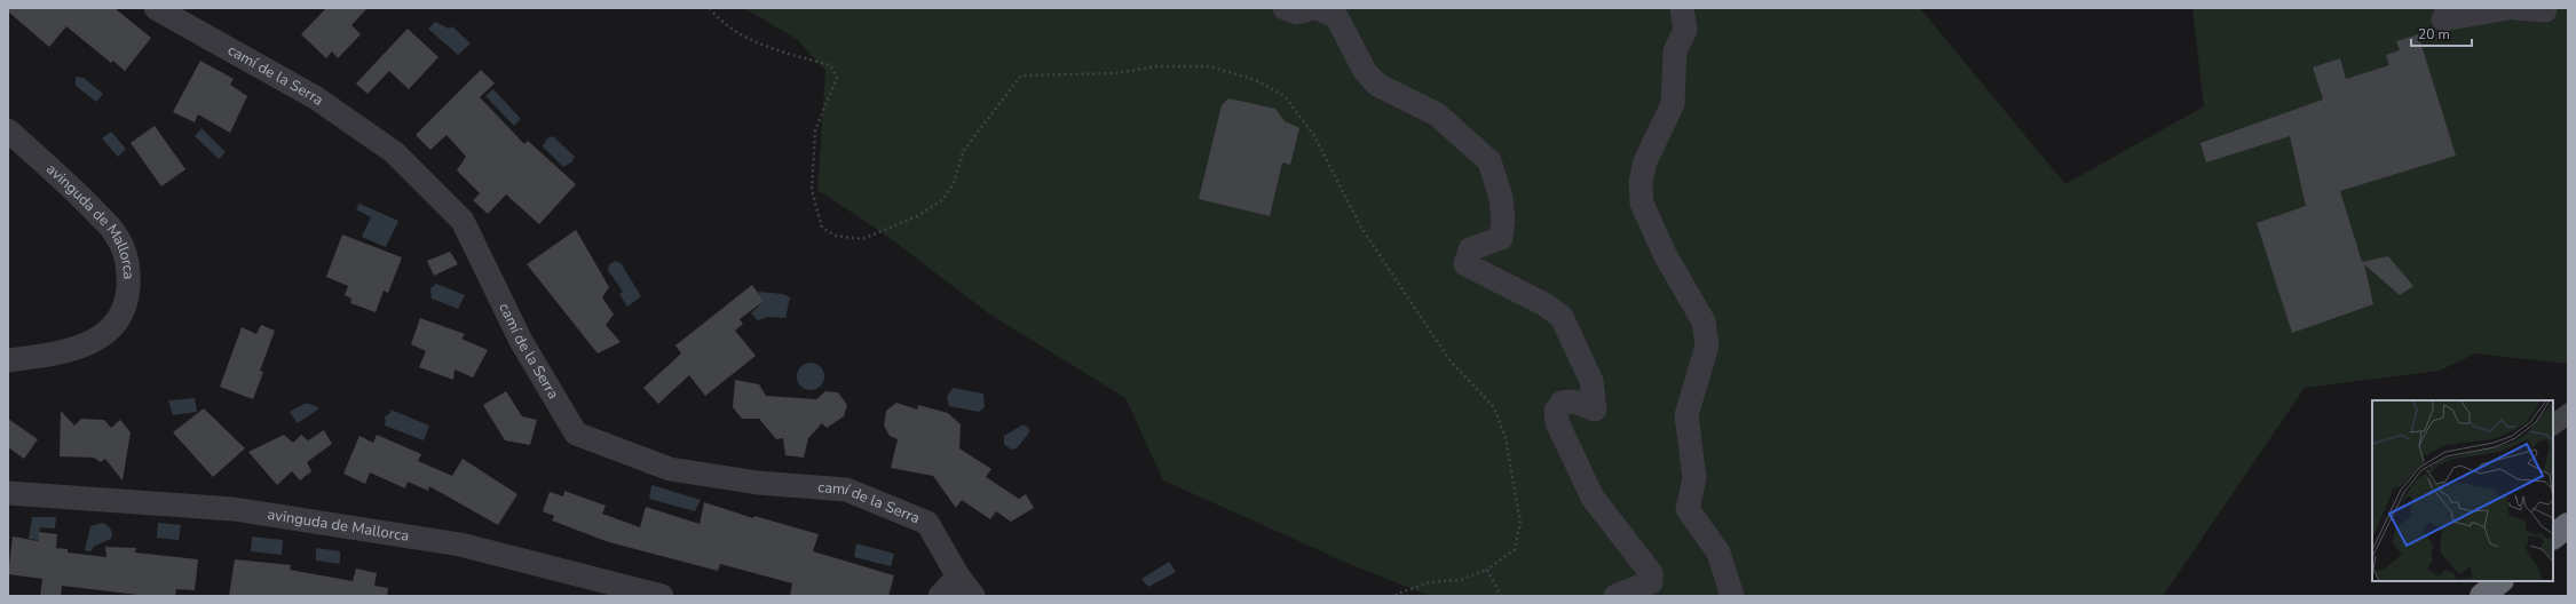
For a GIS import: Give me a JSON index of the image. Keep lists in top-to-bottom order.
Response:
{
  "streets": {
    "street": ["camí de la Serra", "avinguda de Mallorca"]
  },
  "scale_bar": "20 m"
}
